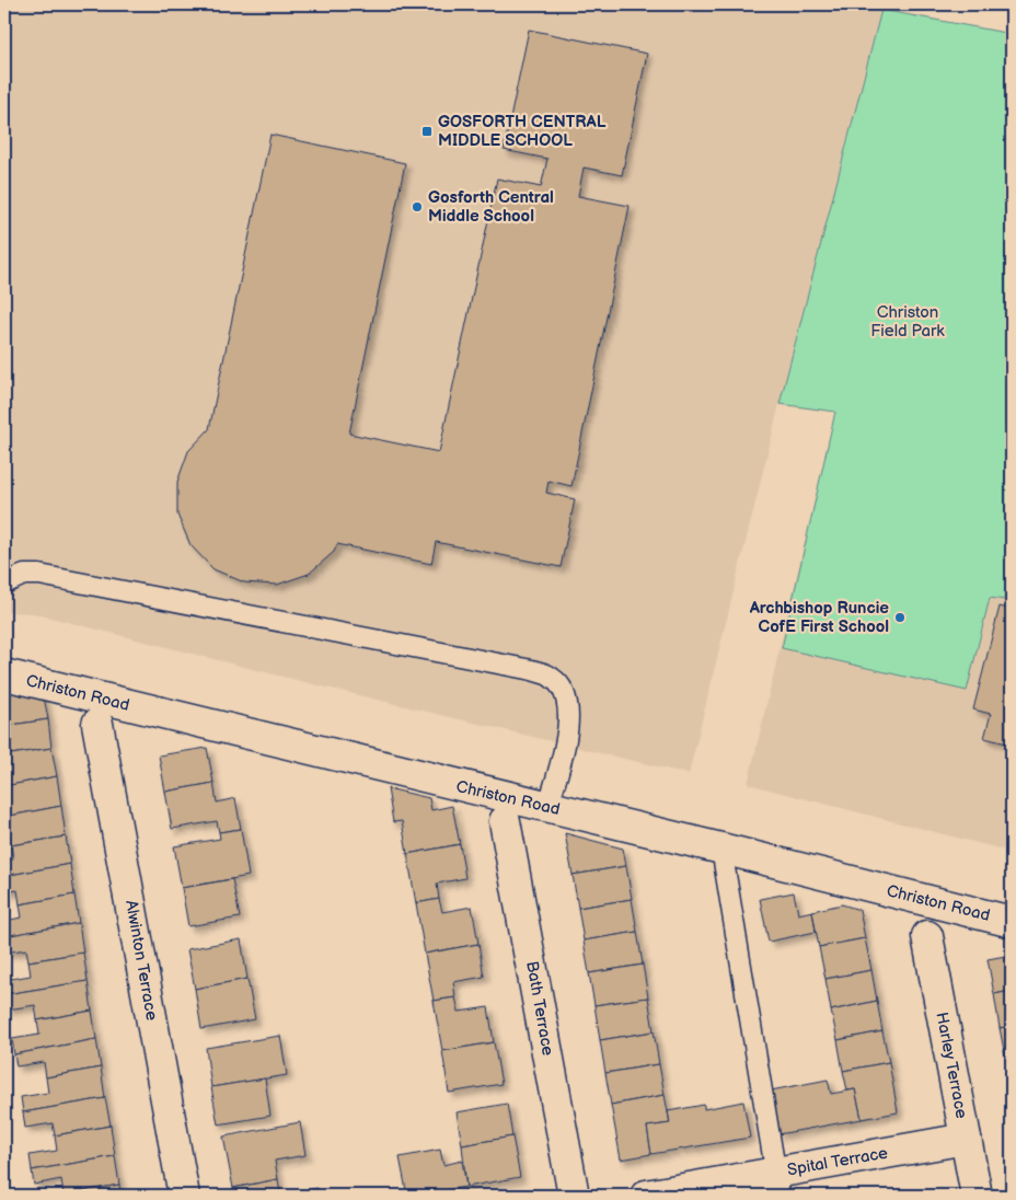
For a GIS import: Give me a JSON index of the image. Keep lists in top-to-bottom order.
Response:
{
  "streets": {
    "street": [
      "Christon Road",
      "Alwinton Terrace",
      "Bath Terrace",
      "Harley Terrace",
      "Spital Terrace"
    ]
  },
  "crossings": [
    ["Harley Terrace", "Spital Terrace"]
  ],
  "parks": ["Christon Field Park"],
  "places": {
    "transit": ["GOSFORTH CENTRAL MIDDLE SCHOOL"],
    "other": ["Gosforth Central Middle School", "Archbishop Runcie CofE First School"]
  }
}
